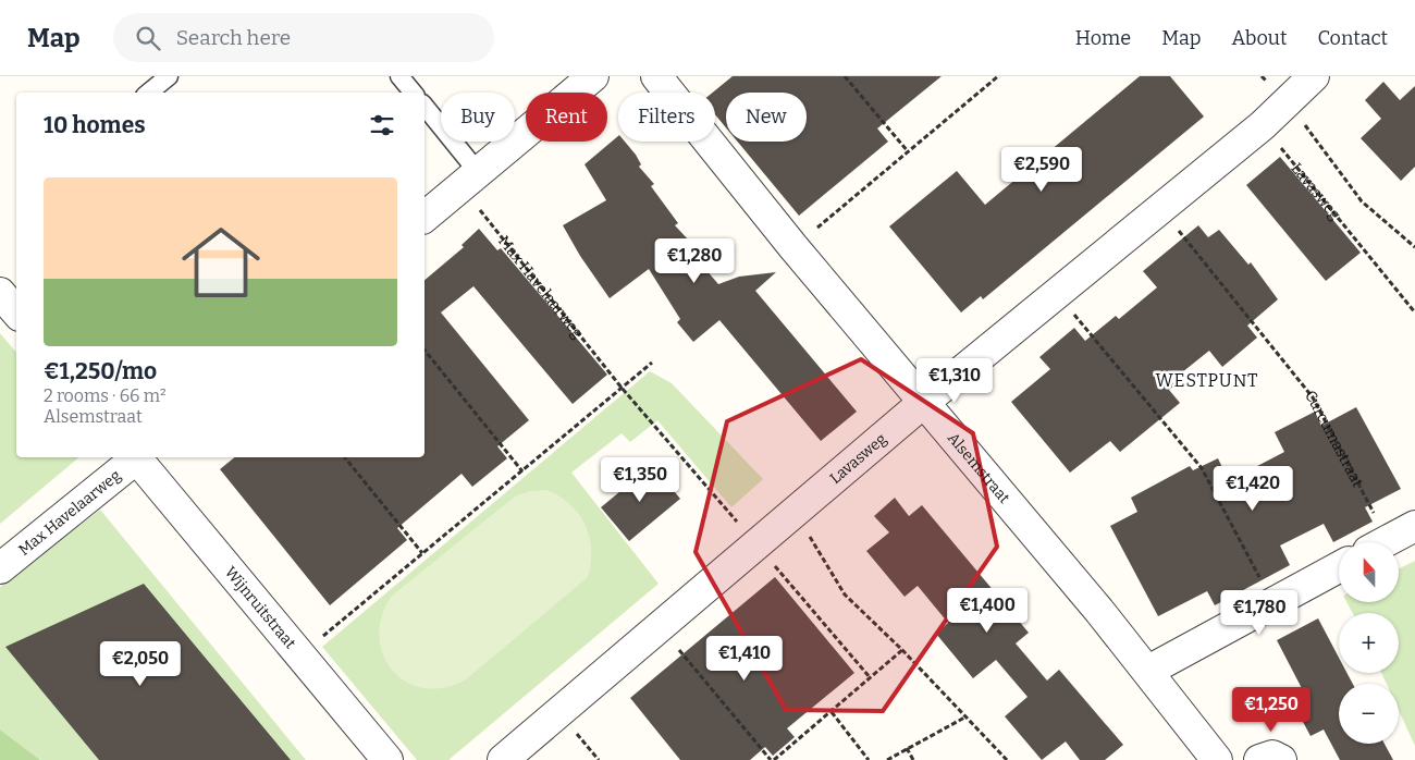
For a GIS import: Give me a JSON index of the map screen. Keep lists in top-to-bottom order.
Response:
{
  "streets": {
    "street": [
      "Lavasweg",
      "Max Havelaarweg",
      "Alsemstraat",
      "Wijnruitstraat"
    ],
    "path": ["Curcumastraat"]
  },
  "crossings": [
    ["Lavasweg", "Curcumastraat"],
    ["Lavasweg", "Alsemstraat"]
  ],
  "districts": ["WESTPUNT"],
  "north": "top",
  "page": {
    "header": "Map",
    "search": "Search here",
    "nav": [
      "Home",
      "Map",
      "About",
      "Contact"
    ],
    "chip": [
      "Buy",
      "Rent",
      "Filters",
      "New"
    ],
    "heading": "10 homes",
    "price": [
      "€2,590",
      "€1,280",
      "€1,310",
      "€1,350",
      "€1,420",
      "€1,400",
      "€1,780",
      "€1,410",
      "€2,050",
      "€1,250"
    ],
    "list": [
      {
        "name": "€1,250/mo",
        "note": "2 rooms · 66 m² · Alsemstraat"
      }
    ],
    "map_buttons": ["+", "−"]
  }
}
